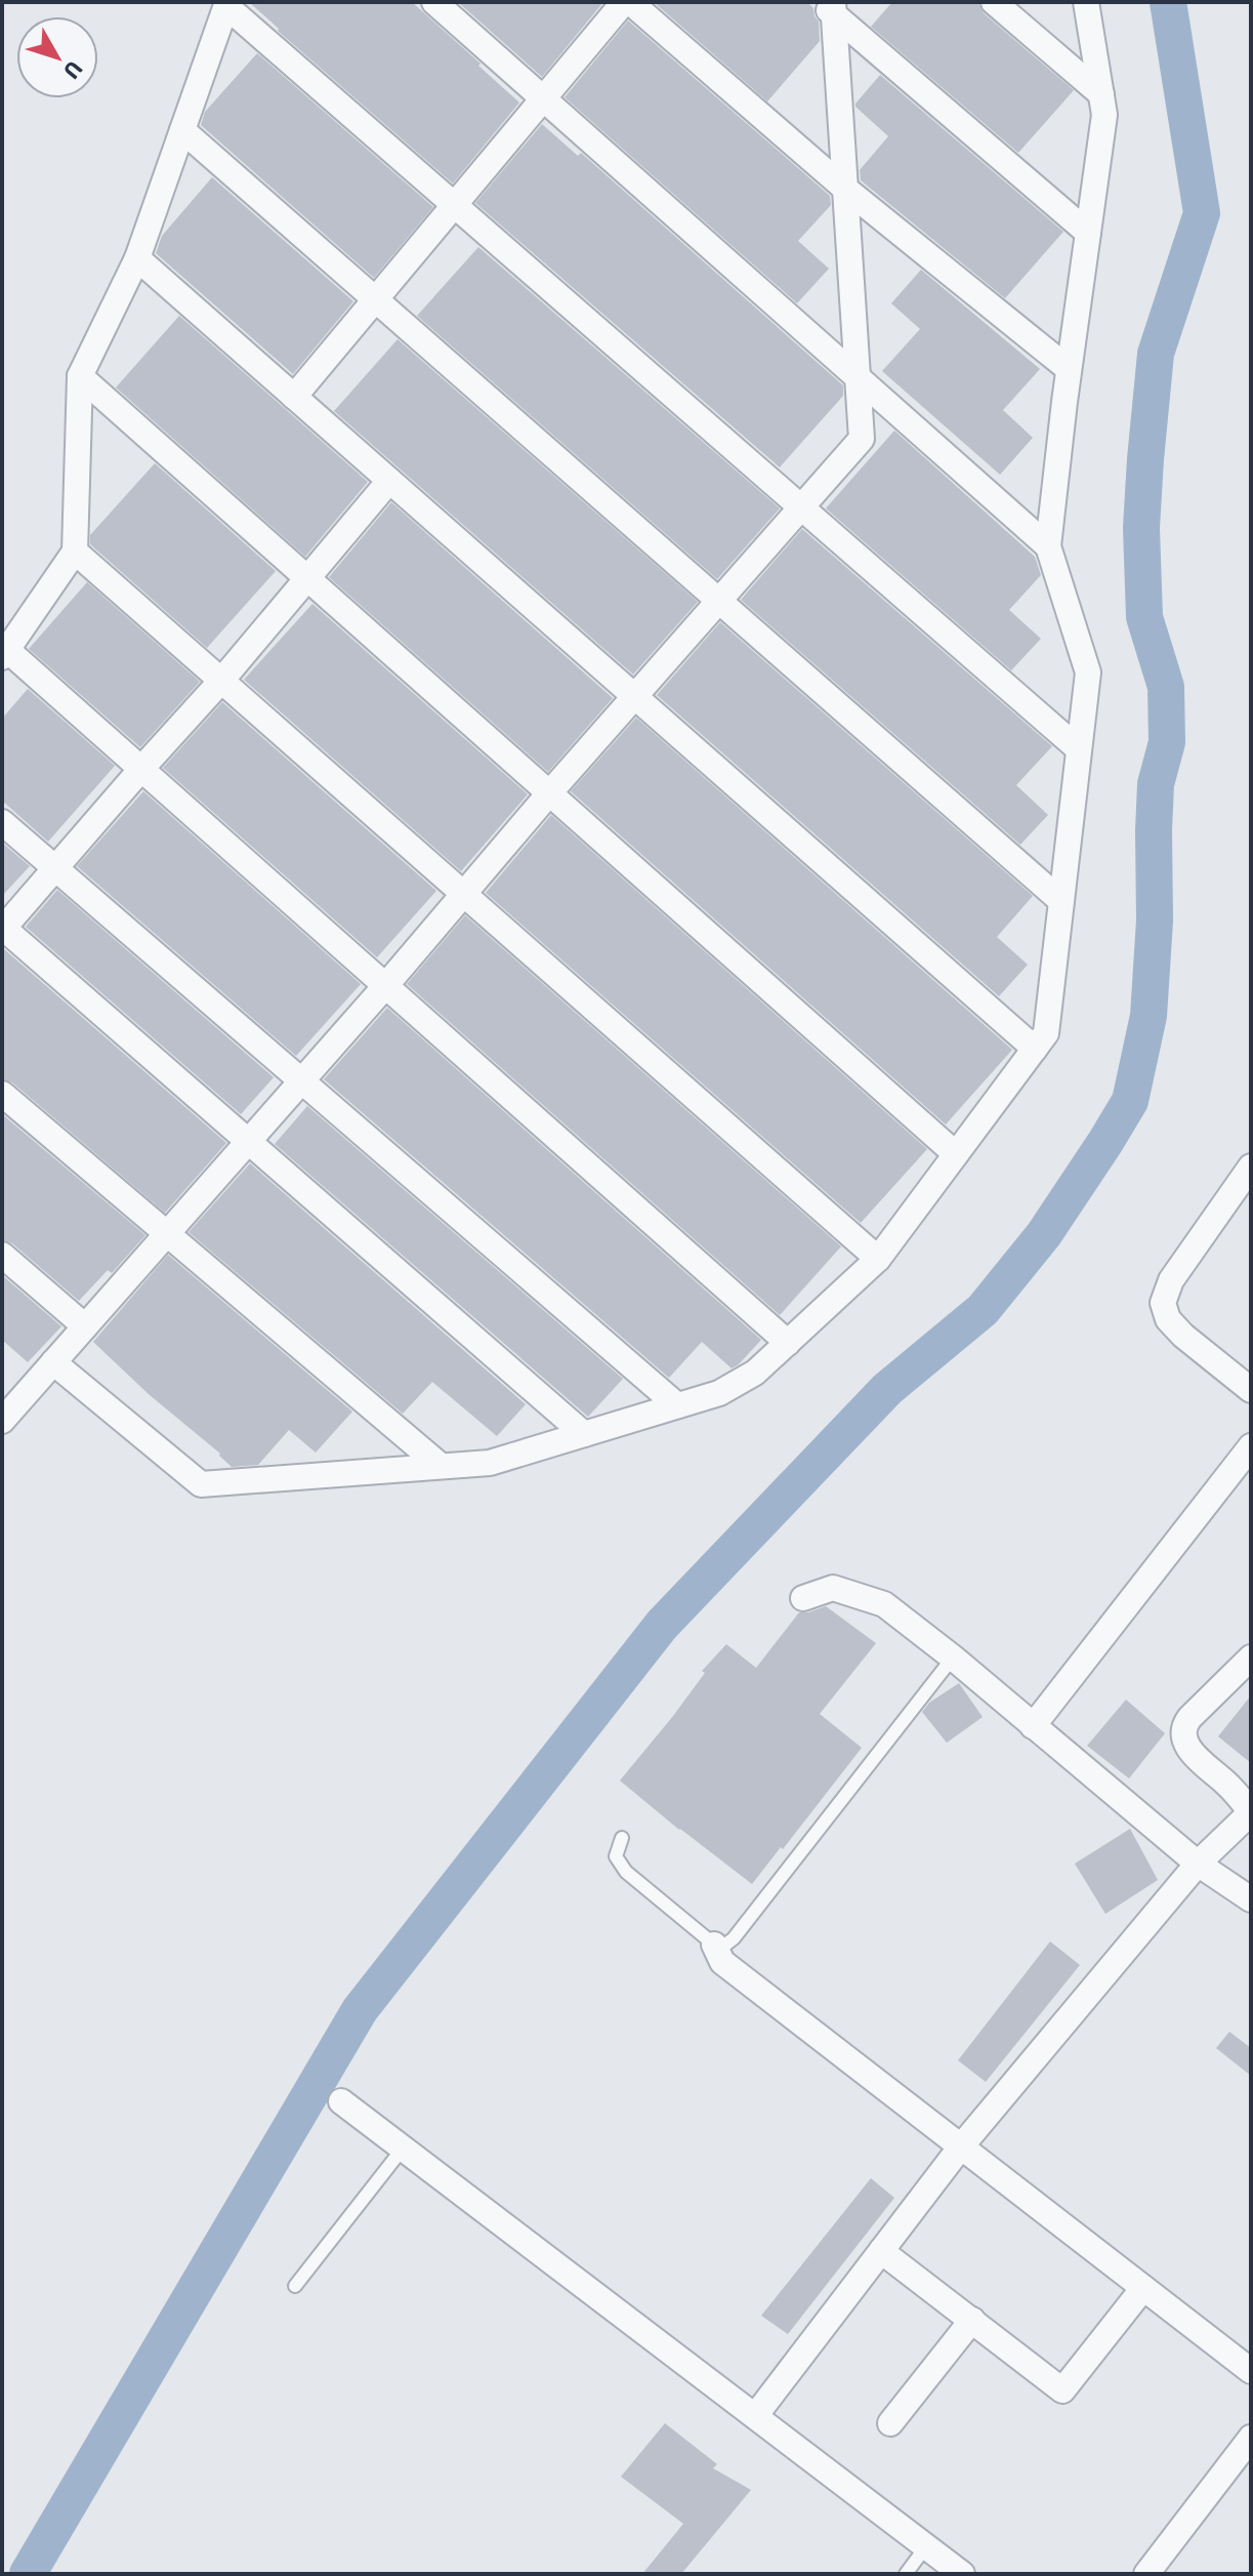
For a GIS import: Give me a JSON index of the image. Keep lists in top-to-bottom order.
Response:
{
  "north": "bottom right"
}
